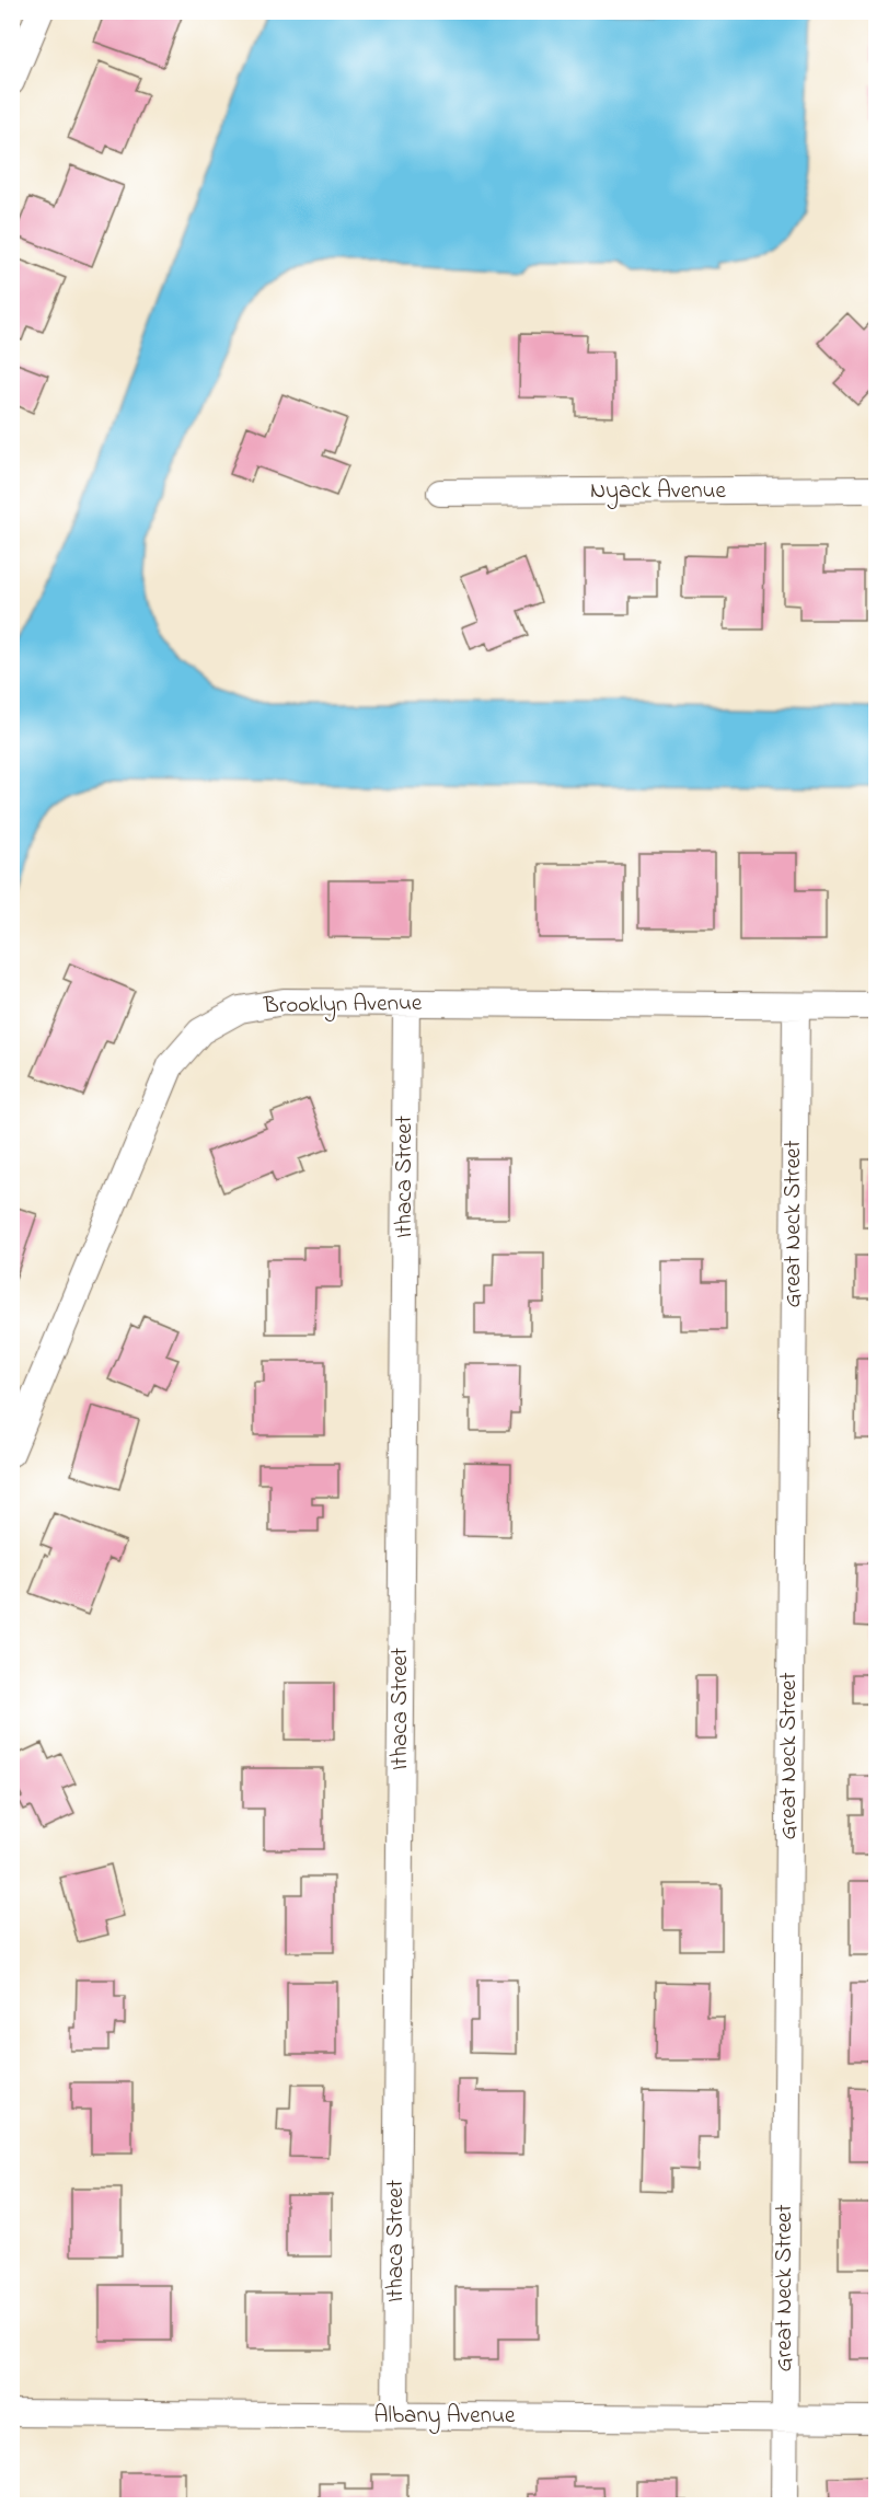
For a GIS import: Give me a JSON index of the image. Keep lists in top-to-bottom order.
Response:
{
  "streets": {
    "street": [
      "Nyack Avenue",
      "Brooklyn Avenue",
      "Ithaca Street",
      "Great Neck Street",
      "Albany Avenue"
    ]
  },
  "crossings": [
    ["Brooklyn Avenue", "Ithaca Street"],
    ["Brooklyn Avenue", "Great Neck Street"],
    ["Ithaca Street", "Albany Avenue"],
    ["Great Neck Street", "Albany Avenue"]
  ]
}
